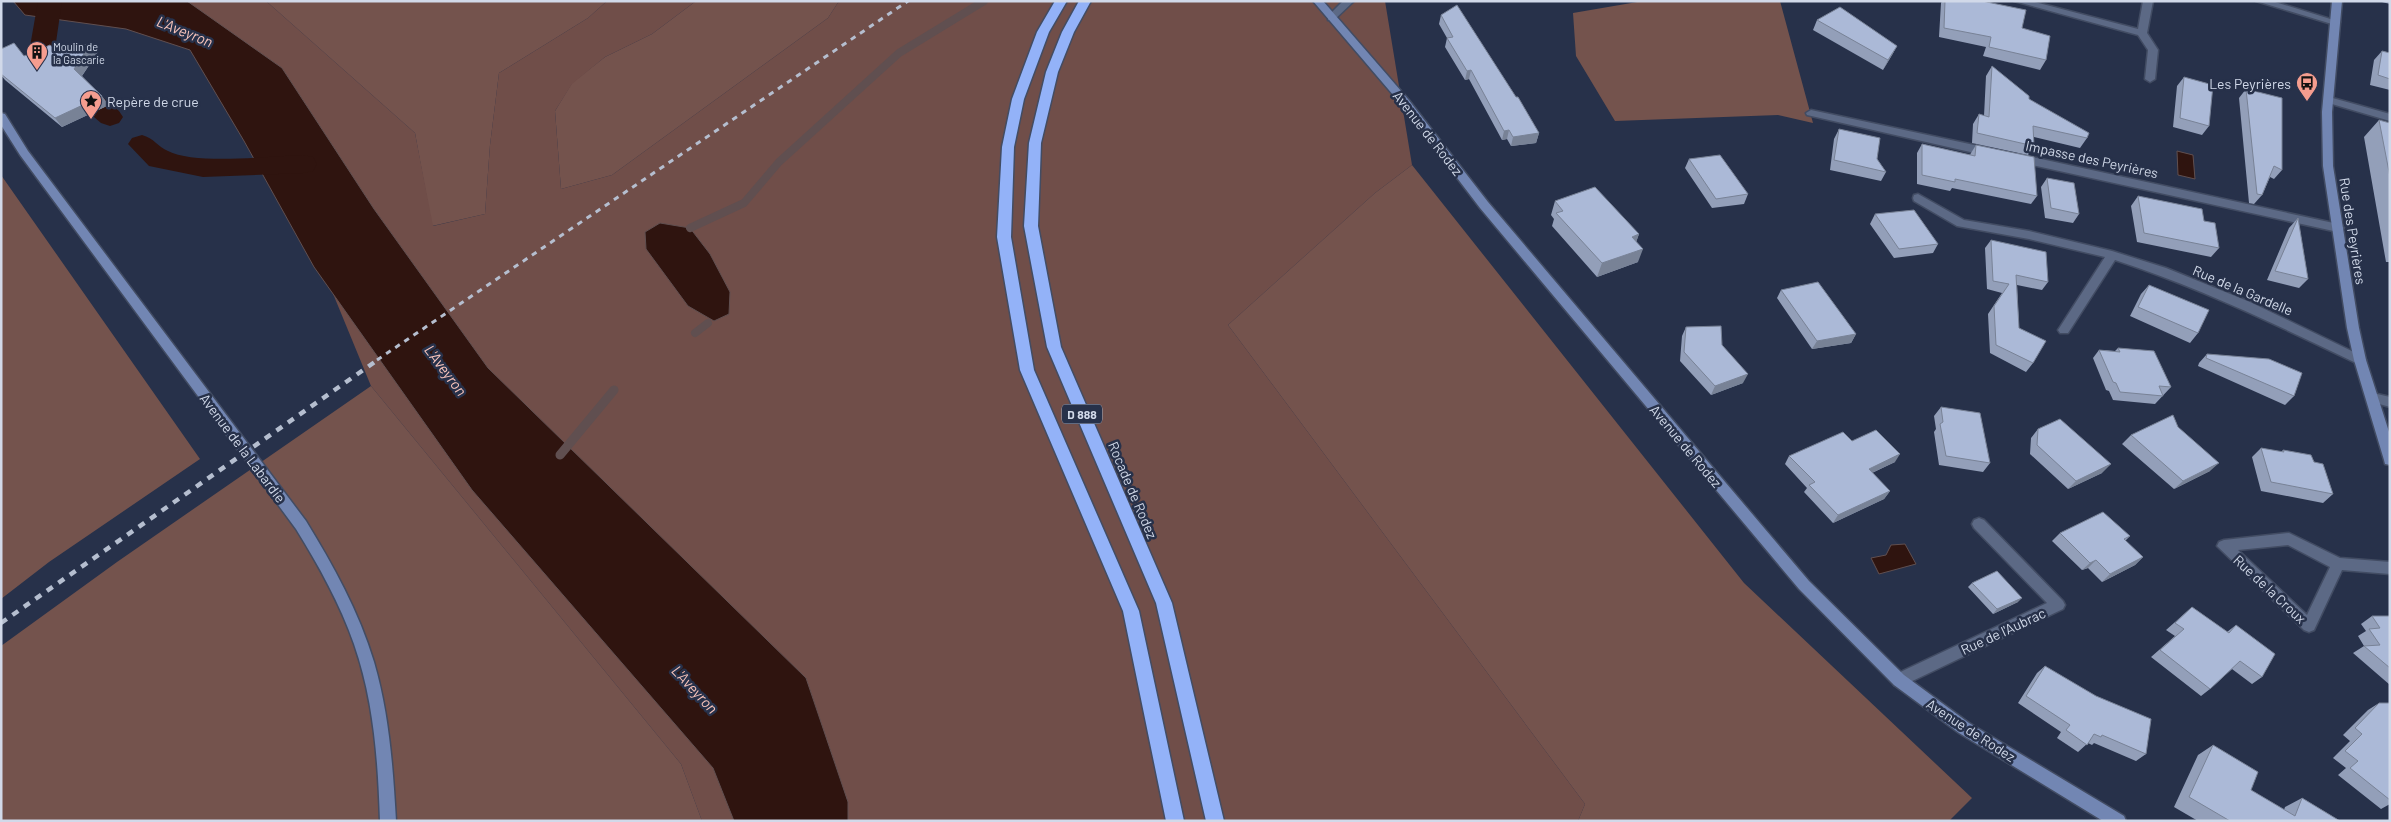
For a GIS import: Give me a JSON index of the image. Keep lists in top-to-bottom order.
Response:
{
  "streets": {
    "highway": ["D 888", "Rocade de Rodez"],
    "street": [
      "Avenue de Rodez",
      "Impasse des Peyrières",
      "Rue des Peyrières",
      "Rue de la Gardelle",
      "Avenue de la Labardie",
      "Rue de la Croux",
      "Rue de l'Aubrac"
    ]
  },
  "crossings": [
    ["Avenue de Rodez", "Rue de l'Aubrac"],
    ["Impasse des Peyrières", "Rue des Peyrières"],
    ["Rue des Peyrières", "Rue de la Gardelle"]
  ],
  "water": ["L'Aveyron"],
  "places": {
    "building": ["Moulin de la Gascarie"],
    "bus stop": ["Les Peyrières"],
    "place": ["Repère de crue"]
  }
}
